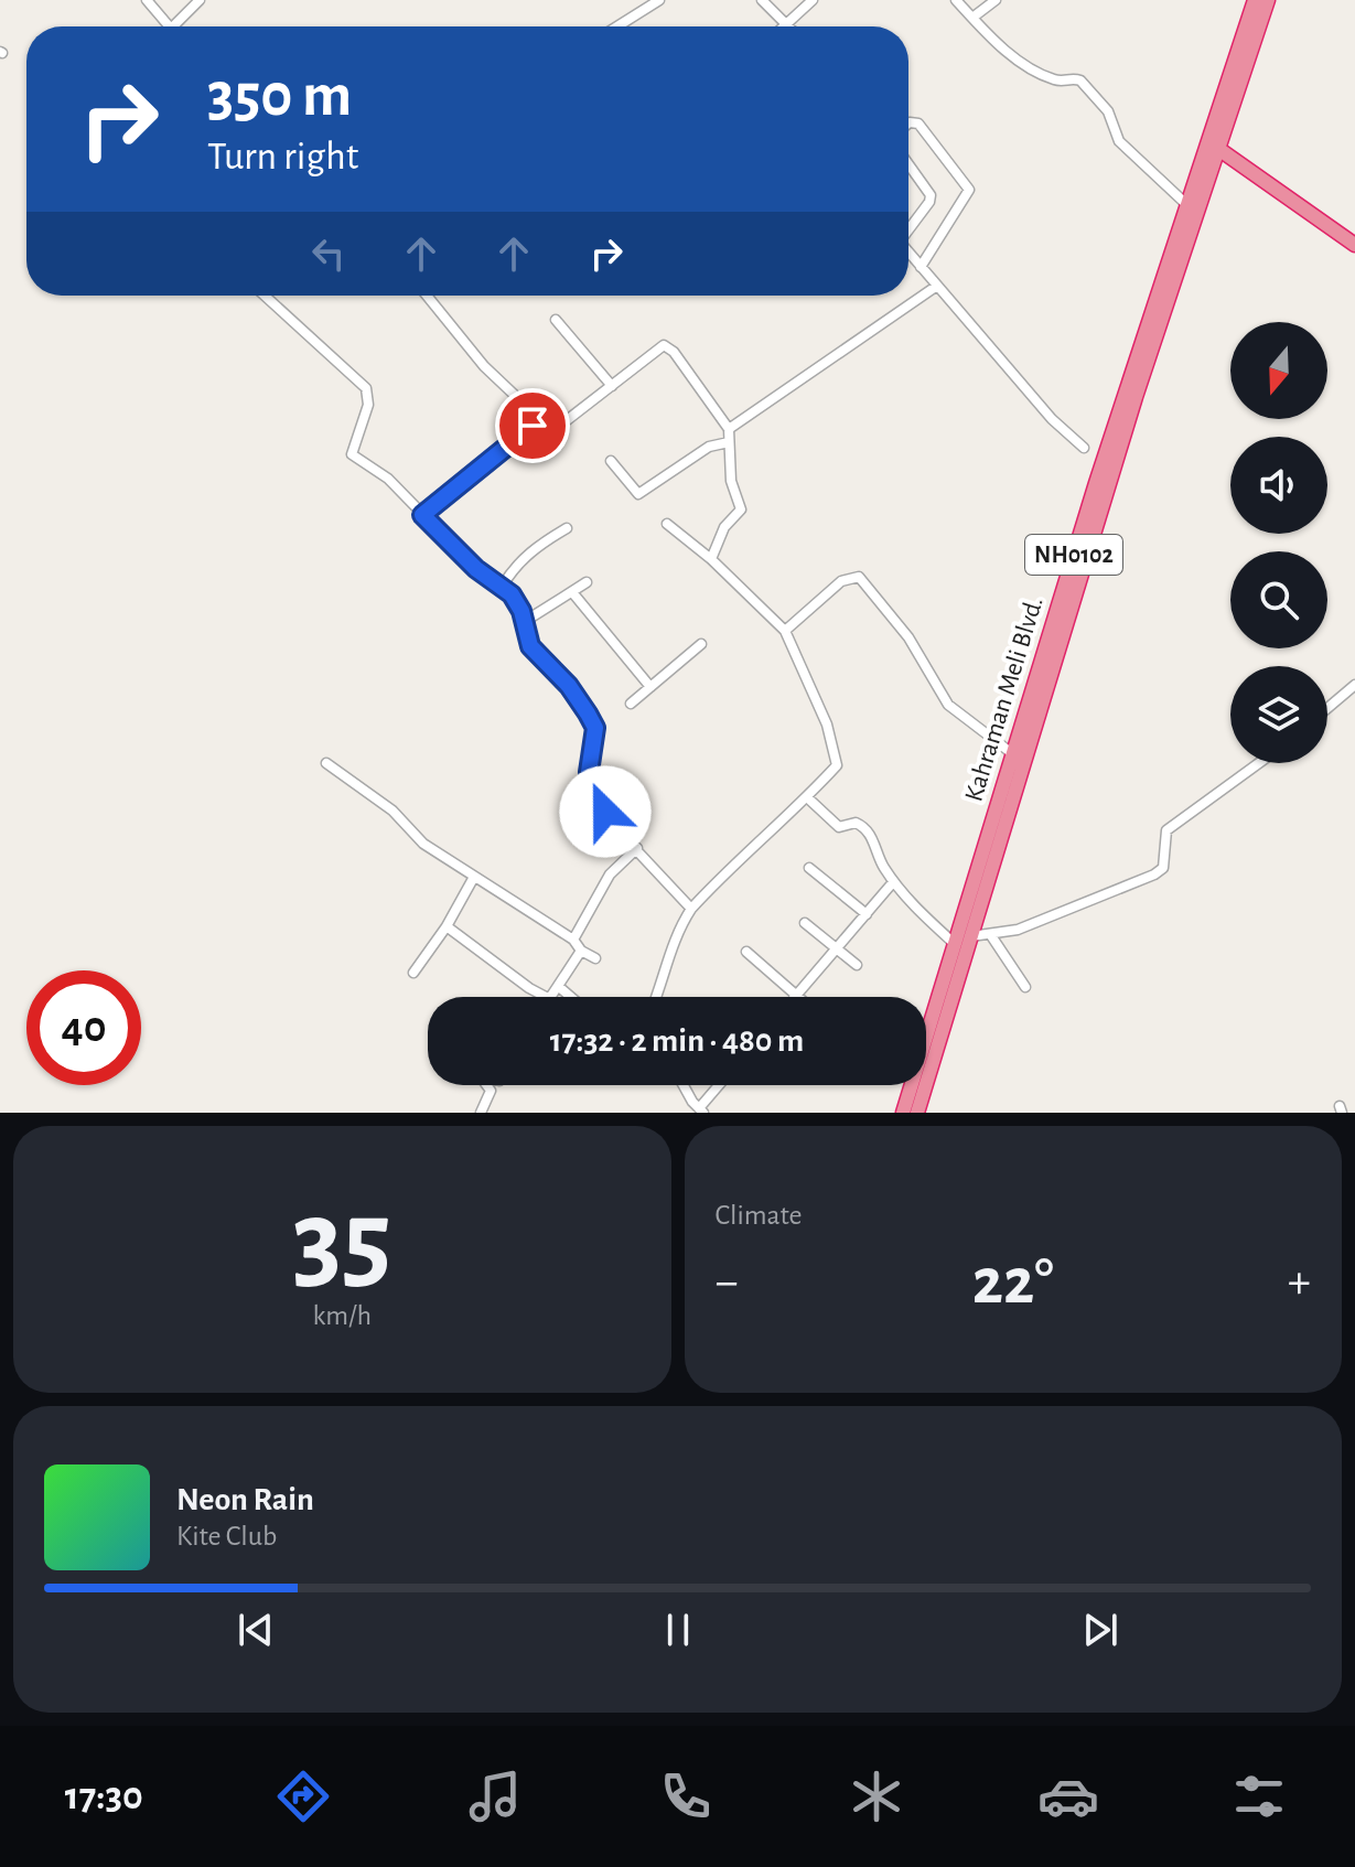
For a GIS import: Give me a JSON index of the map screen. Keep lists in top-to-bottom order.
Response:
{
  "streets": {
    "highway": ["NH0102", "Kahraman Meli Blvd."]
  },
  "north": "bottom",
  "page": {
    "turn": ["350 m", "Turn right"],
    "limit": "40",
    "trip": "17:32 · 2 min · 480 m",
    "tile": [
      ["35", "km/h"],
      "Climate"
    ],
    "heat": ["−", "22°", "+"],
    "song": ["Neon Rain", "Kite Club"],
    "tabs": "17:30"
  }
}
